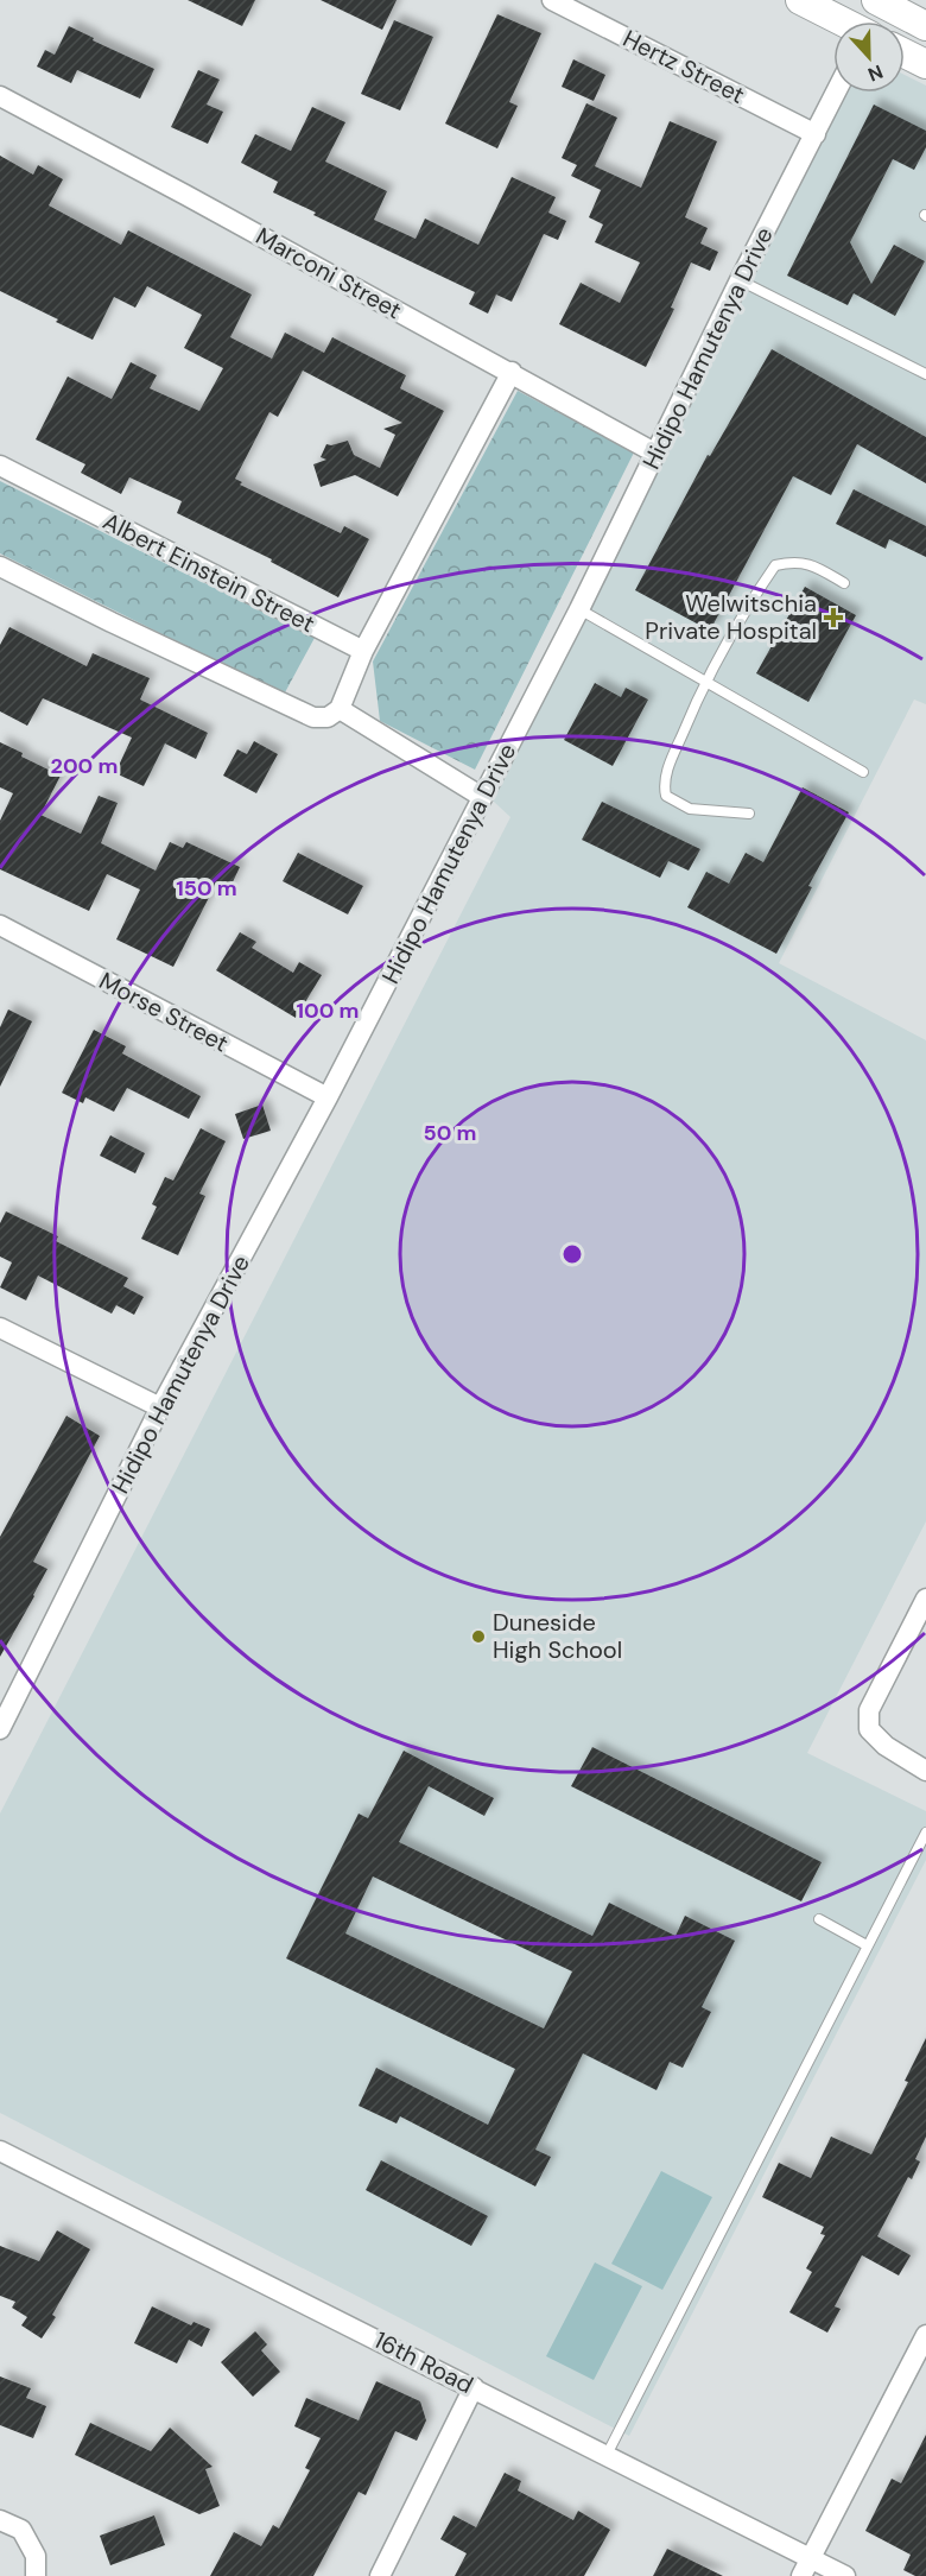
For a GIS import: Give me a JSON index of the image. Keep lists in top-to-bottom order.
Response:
{
  "streets": {
    "street": [
      "Hertz Street",
      "Marconi Street",
      "Hidipo Hamutenya Drive",
      "Albert Einstein Street",
      "Morse Street",
      "16th Road"
    ]
  },
  "crossings": [
    ["Hertz Street", "Hidipo Hamutenya Drive"],
    ["Marconi Street", "Hidipo Hamutenya Drive"],
    ["Hidipo Hamutenya Drive", "Morse Street"]
  ],
  "places": {
    "health": ["Welwitschia Private Hospital"],
    "other": ["Duneside High School"]
  },
  "north": "bottom",
  "rings": [
    "200 m",
    "150 m",
    "100 m",
    "50 m"
  ]
}
